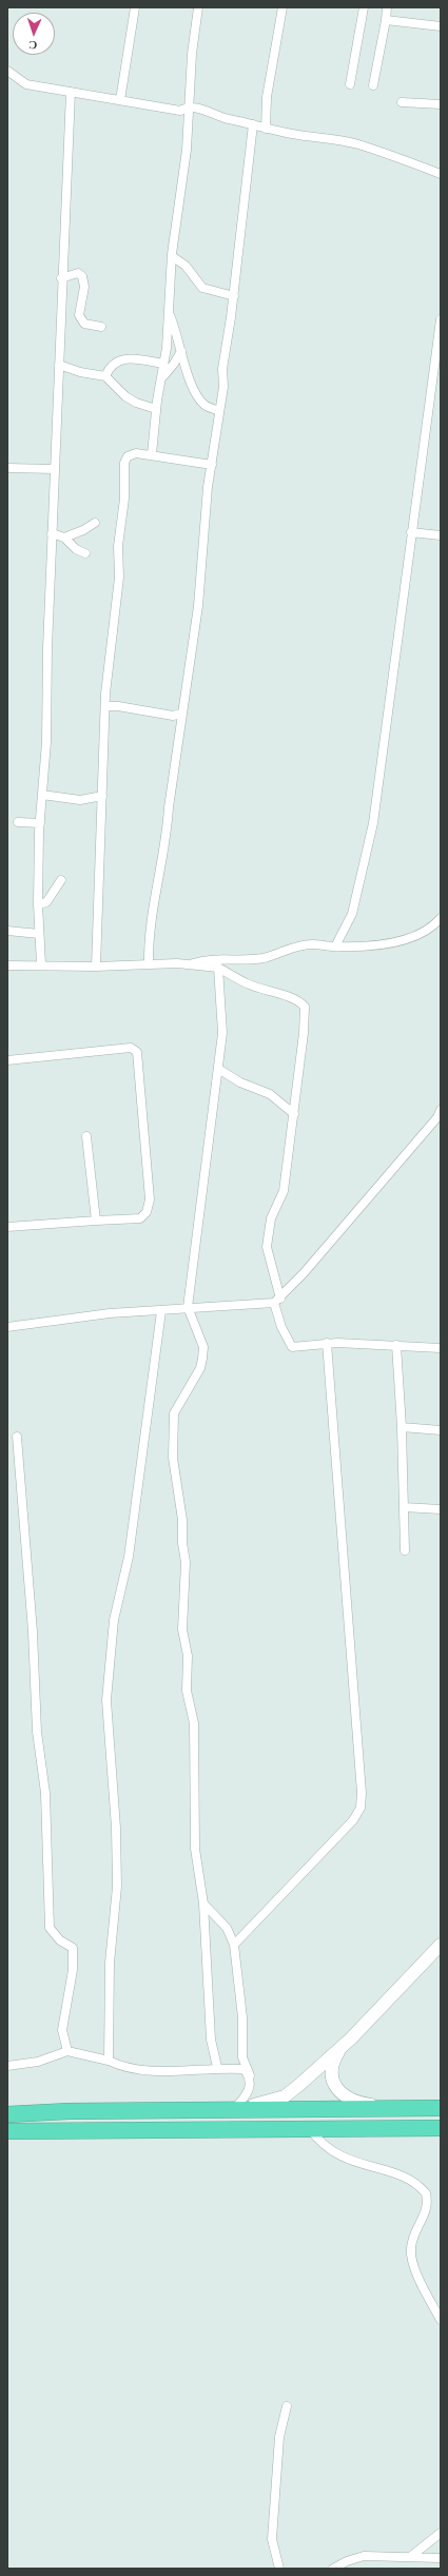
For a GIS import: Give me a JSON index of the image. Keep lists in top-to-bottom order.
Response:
{
  "north": "bottom"
}
